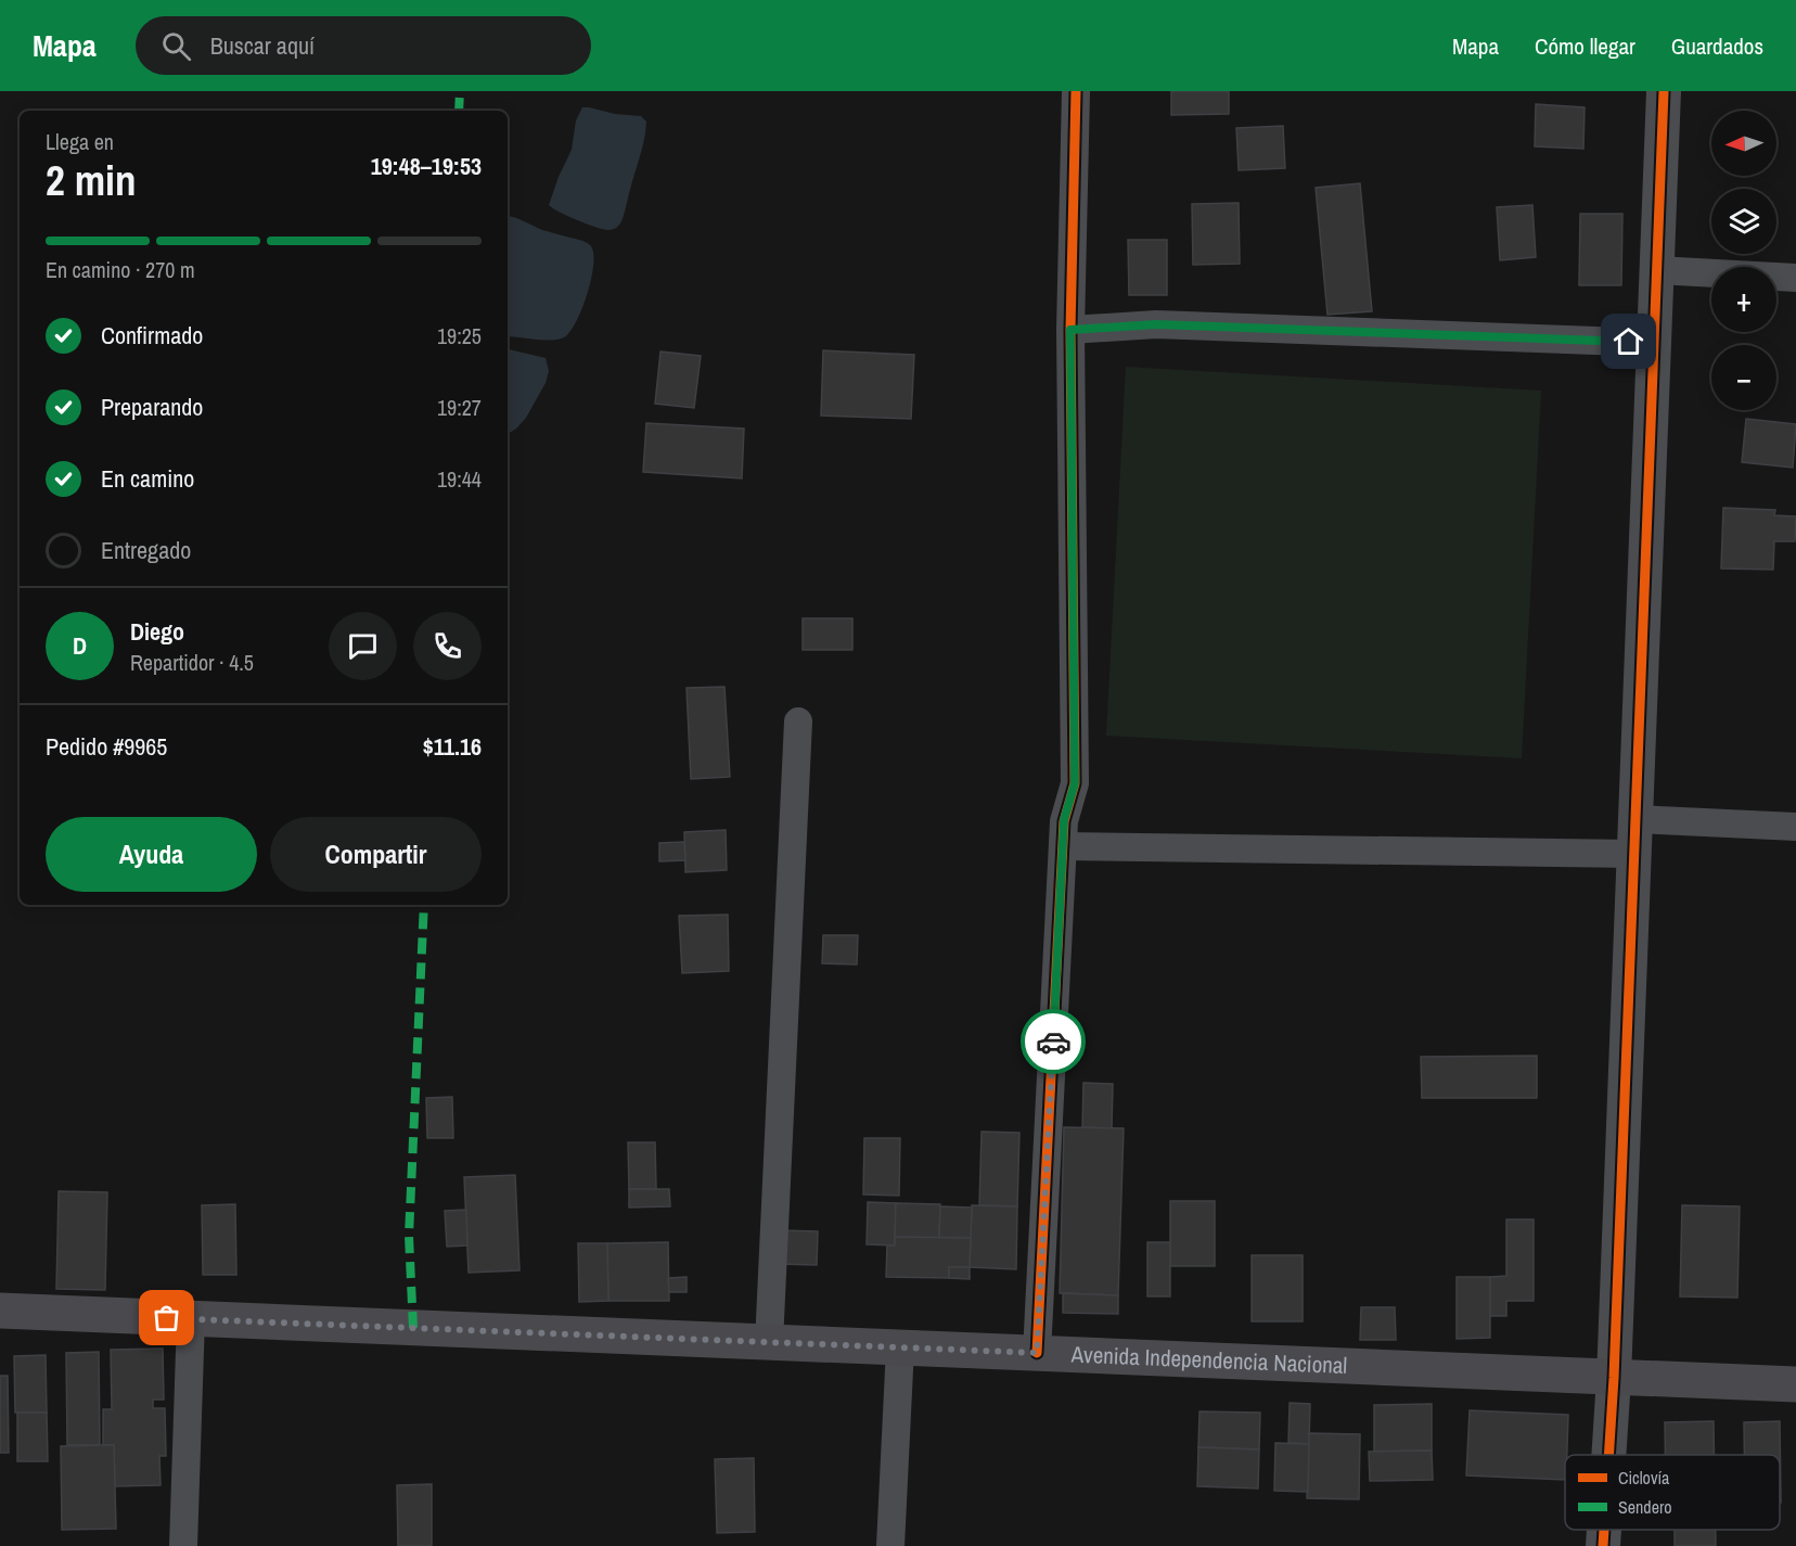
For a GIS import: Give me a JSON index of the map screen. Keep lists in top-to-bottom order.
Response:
{
  "streets": {
    "main road": ["Avenida Independencia Nacional"]
  },
  "legend": ["Ciclovía", "Sendero"],
  "north": "left",
  "page": {
    "header": "Mapa",
    "search": "Buscar aquí",
    "nav": ["Mapa", "Cómo llegar", "Guardados"],
    "map_buttons": ["+", "−"],
    "heading": ["2 min", "Llega en", "19:48–19:53"],
    "panel": [
      "Diego",
      "Repartidor · 4.5",
      "Pedido #9965",
      "$11.16"
    ],
    "bar": "En camino · 270 m",
    "list": [
      ["Confirmado", "19:25"],
      ["Preparando", "19:27"],
      ["En camino", "19:44"],
      "Entregado"
    ],
    "round": "D",
    "buttons": ["Ayuda", "Compartir"]
  }
}
